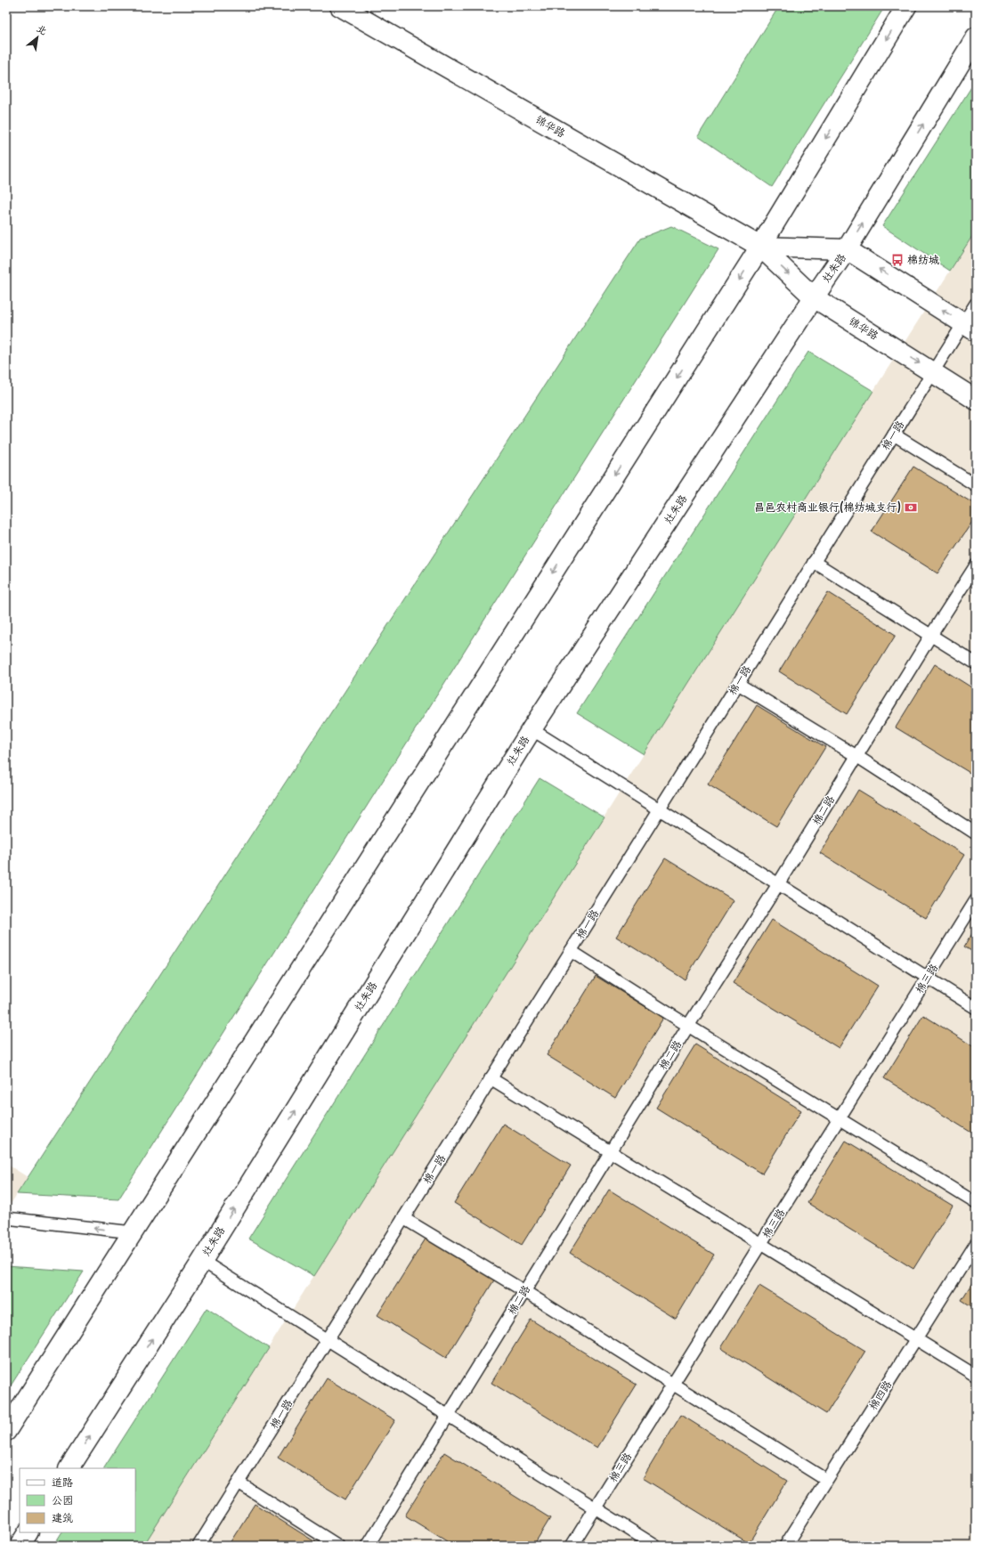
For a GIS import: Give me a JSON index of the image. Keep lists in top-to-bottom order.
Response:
{
  "streets": {
    "main road": ["锦华路", "灶朱路"],
    "lane": [
      "棉一路",
      "棉二路",
      "棉三路",
      "棉四路"
    ]
  },
  "crossings": [
    ["锦华路", "灶朱路"],
    ["锦华路", "棉一路"]
  ],
  "places": {
    "bus stop": ["棉纺城"],
    "bank": ["昌邑农村商业银行(棉纺城支行)"]
  },
  "legend": ["道路", "公园", "建筑"],
  "north": "top right"
}
